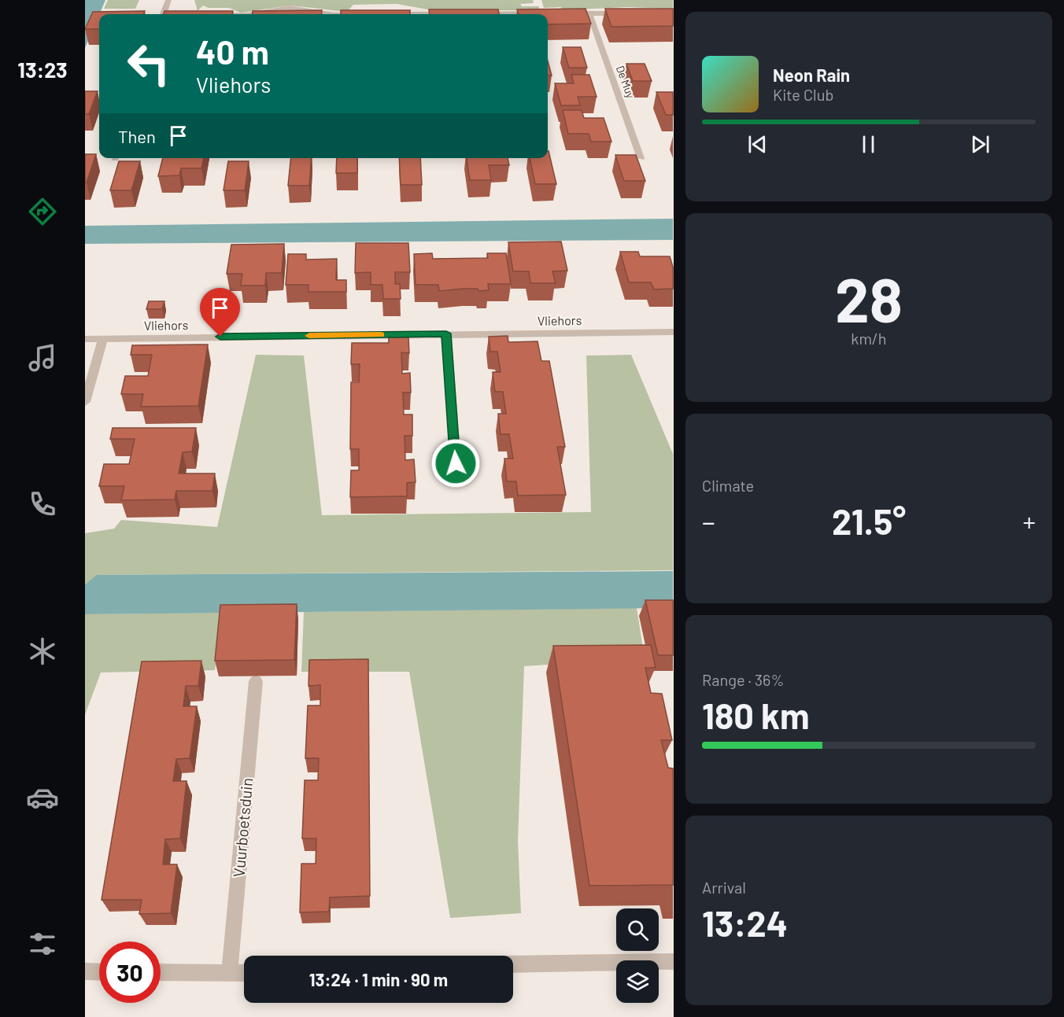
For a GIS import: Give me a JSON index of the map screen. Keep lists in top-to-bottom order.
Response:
{
  "streets": {
    "street": ["De Muy", "Vliehors", "Vuurboetsduin"]
  },
  "page": {
    "tabs": "13:23",
    "turn": ["40 m", "Vliehors"],
    "song": ["Neon Rain", "Kite Club"],
    "then": "Then",
    "tile": [
      ["28", "km/h"],
      "Climate",
      ["Range · 36%", "180 km"],
      ["Arrival", "13:24"]
    ],
    "heat": ["−", "21.5°", "+"],
    "limit": "30",
    "trip": "13:24 · 1 min · 90 m"
  }
}
